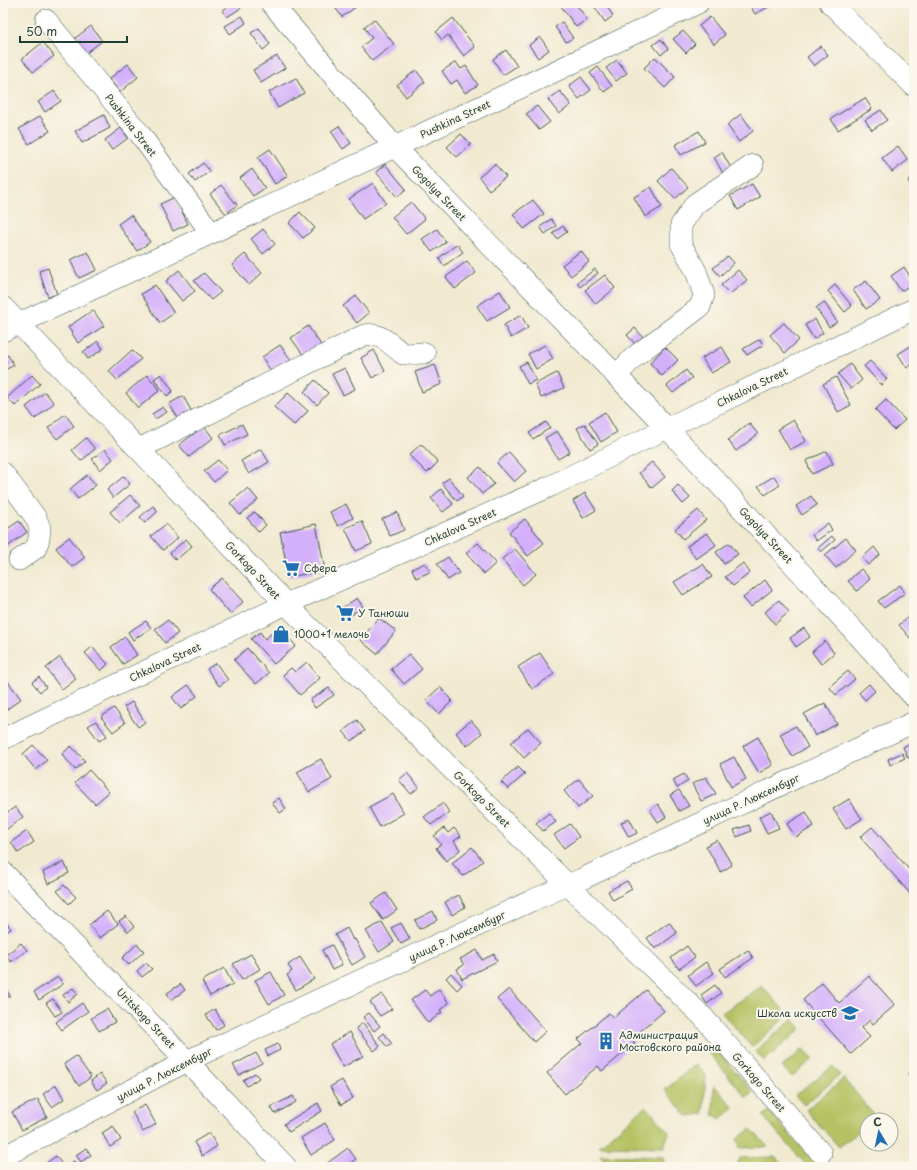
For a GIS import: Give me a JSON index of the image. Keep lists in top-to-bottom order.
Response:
{
  "streets": {
    "street": [
      "Pushkina Street",
      "Gogolya Street",
      "Chkalova Street",
      "Gorkogo Street",
      "улица Р. Люксембург",
      "Uritskogo Street"
    ]
  },
  "crossings": [
    ["Pushkina Street", "Gogolya Street"],
    ["Pushkina Street", "Gorkogo Street"],
    ["Gogolya Street", "Chkalova Street"],
    ["Chkalova Street", "Gorkogo Street"],
    ["Gorkogo Street", "улица Р. Люксембург"],
    ["улица Р. Люксембург", "Uritskogo Street"]
  ],
  "places": {
    "supermarket": ["Сфера", "У Танюши"],
    "shop": ["1000+1 мелочь"],
    "school or university": ["Школа искусств"],
    "building": ["Администрация Мостовского района"]
  },
  "scale_bar": "50 m",
  "north": "top"
}
